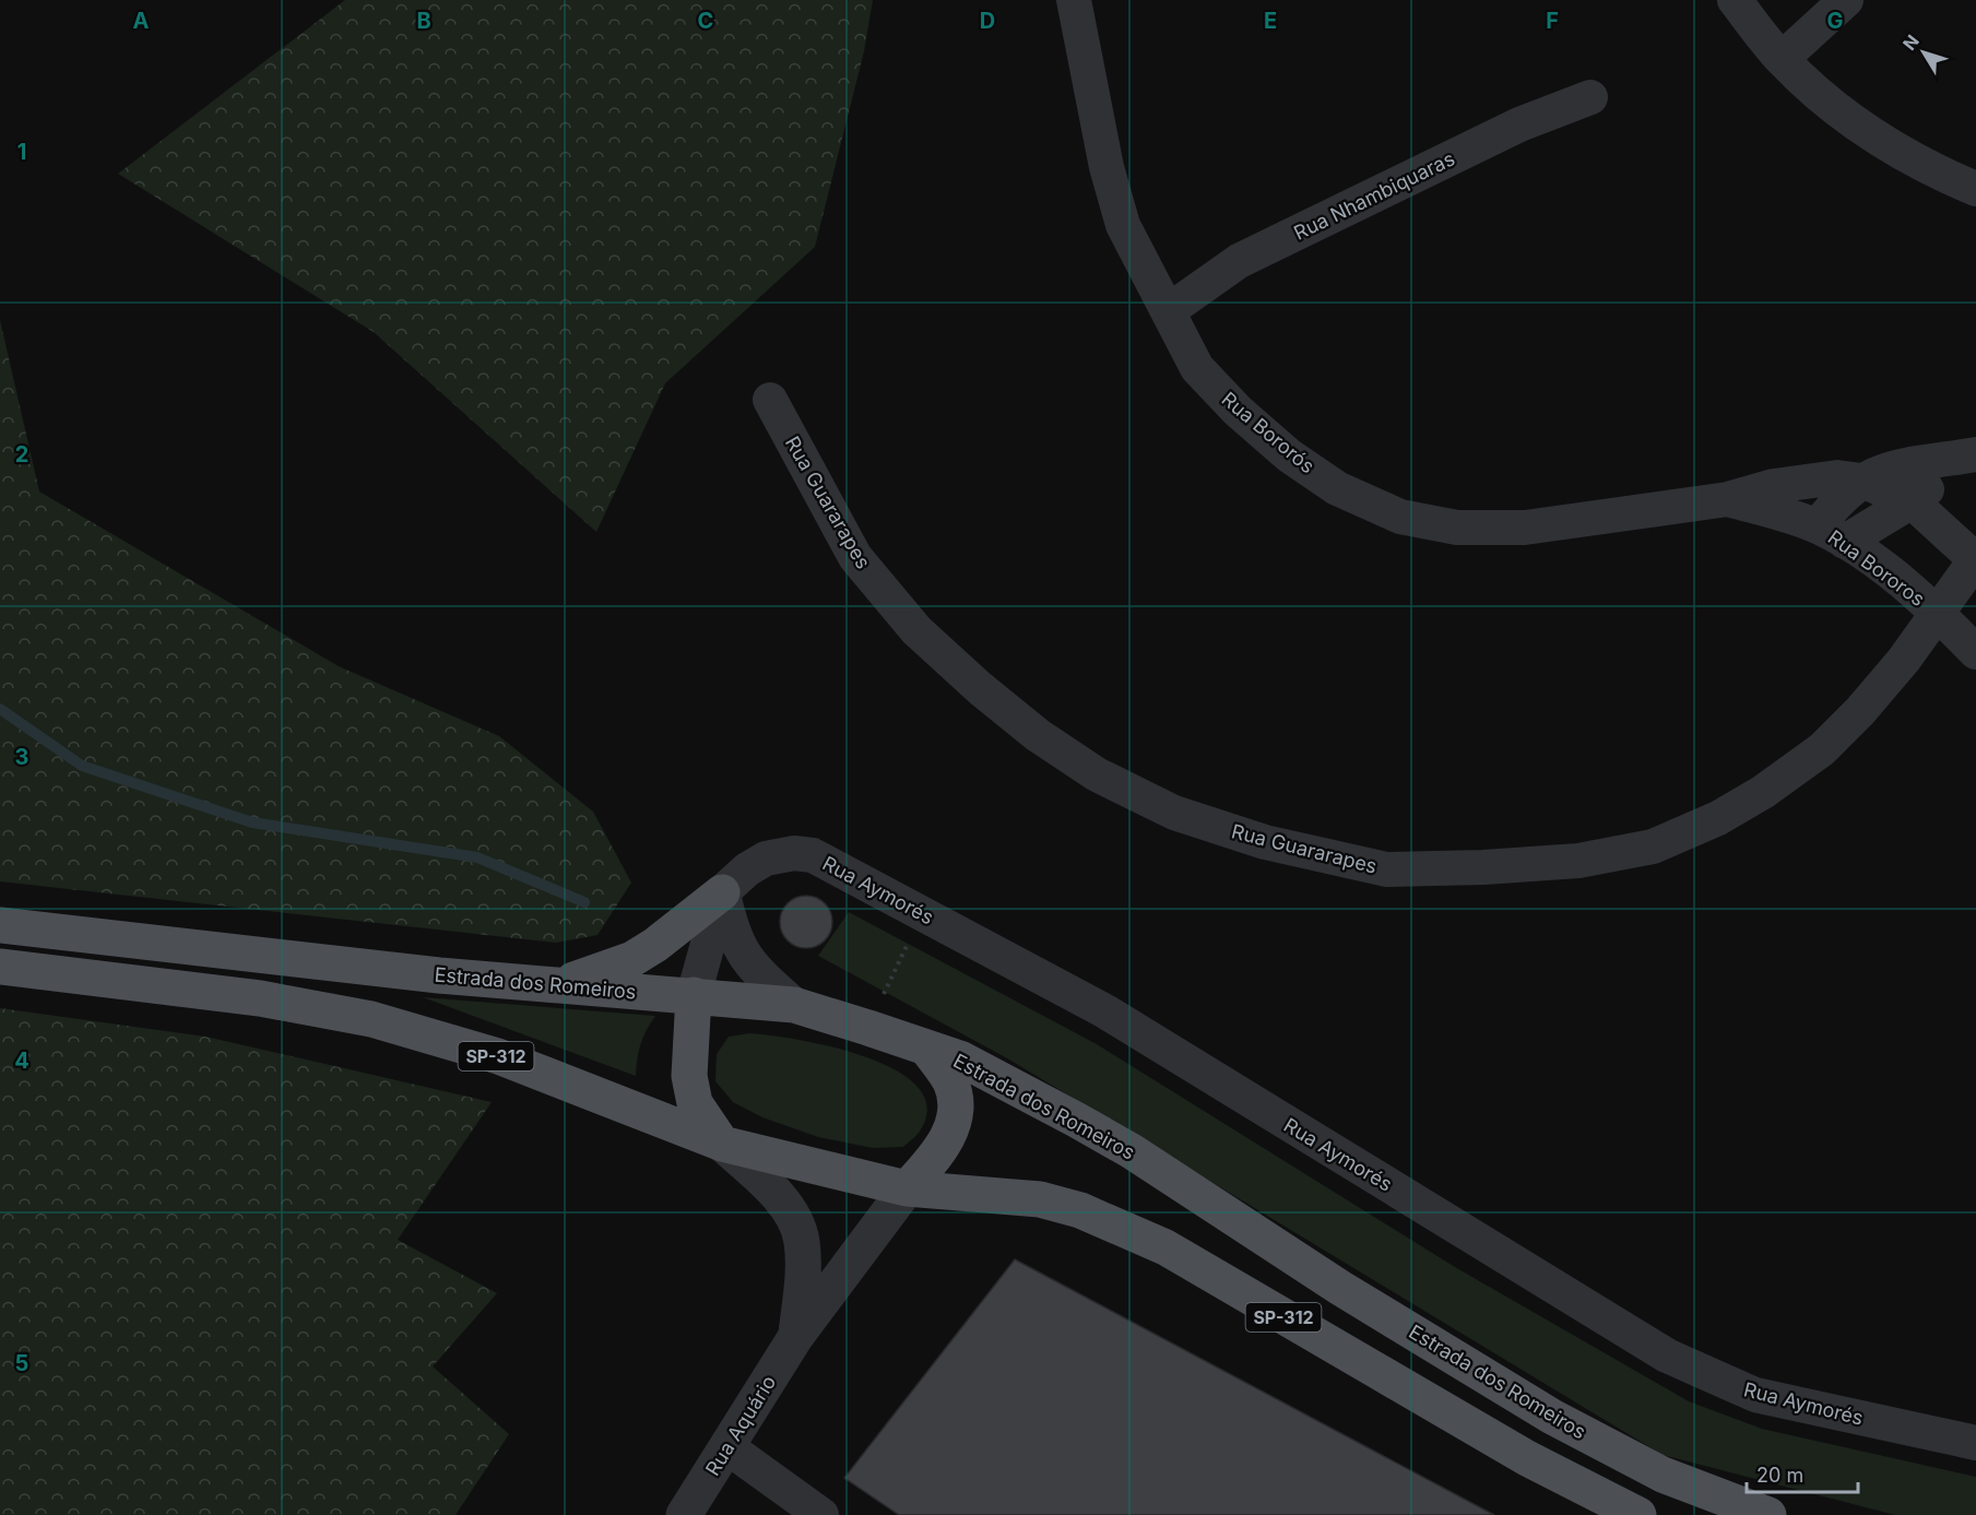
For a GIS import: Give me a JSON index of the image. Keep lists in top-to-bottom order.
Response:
{
  "streets": {
    "main road": ["Estrada dos Romeiros", "SP-312"],
    "street": [
      "Rua Nhambiquaras",
      "Rua Bororós",
      "Rua Guararapes",
      "Rua Bororos",
      "Rua Aymorés",
      "Rua Aquário"
    ]
  },
  "crossings": [
    ["Rua Nhambiquaras", "Rua Bororós"],
    ["Rua Bororós", "Rua Bororos"],
    ["Rua Guararapes", "Rua Bororos"],
    ["Rua Aymorés", "Estrada dos Romeiros"],
    ["SP-312", "Rua Aquário"]
  ],
  "scale_bar": "20 m",
  "north": "top left",
  "grid": {
    "columns": [
      "A",
      "B",
      "C",
      "D",
      "E",
      "F",
      "G"
    ],
    "rows": [
      "1",
      "2",
      "3",
      "4",
      "5"
    ]
  }
}
